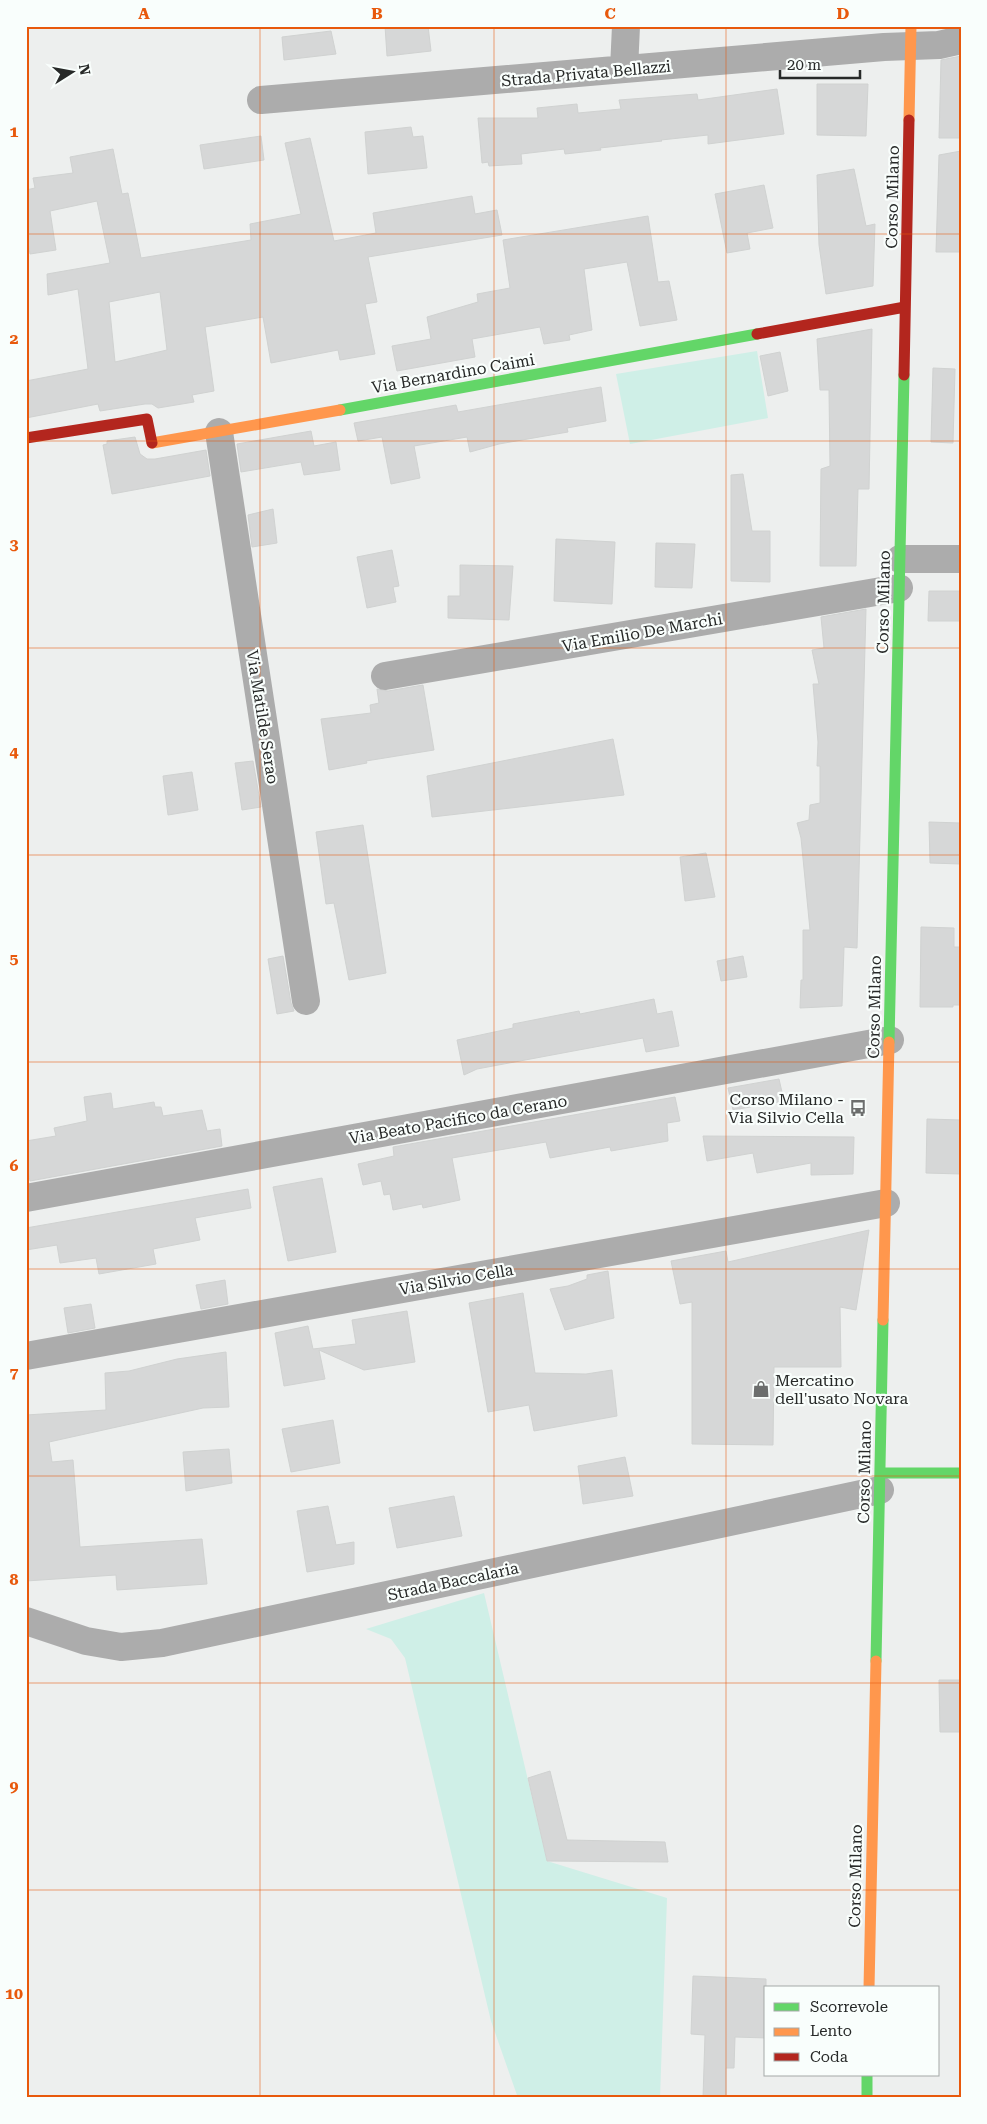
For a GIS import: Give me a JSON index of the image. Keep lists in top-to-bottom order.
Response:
{
  "streets": {
    "main road": ["Corso Milano", "Via Bernardino Caimi"],
    "street": [
      "Strada Privata Bellazzi",
      "Via Emilio De Marchi",
      "Via Matilde Serao",
      "Via Beato Pacifico da Cerano",
      "Via Silvio Cella",
      "Strada Baccalaria"
    ]
  },
  "crossings": [
    ["Strada Privata Bellazzi", "Corso Milano"],
    ["Corso Milano", "Via Bernardino Caimi"],
    ["Corso Milano", "Via Emilio De Marchi"],
    ["Corso Milano", "Via Beato Pacifico da Cerano"],
    ["Corso Milano", "Via Silvio Cella"],
    ["Corso Milano", "Strada Baccalaria"],
    ["Via Bernardino Caimi", "Via Matilde Serao"]
  ],
  "places": {
    "bus stop": ["Corso Milano - Via Silvio Cella"],
    "shop": ["Mercatino dell'usato Novara"]
  },
  "legend": ["Scorrevole", "Lento", "Coda"],
  "scale_bar": "20 m",
  "north": "right",
  "grid": {
    "columns": [
      "A",
      "B",
      "C",
      "D"
    ],
    "rows": [
      "1",
      "2",
      "3",
      "4",
      "5",
      "6",
      "7",
      "8",
      "9",
      "10"
    ]
  }
}
